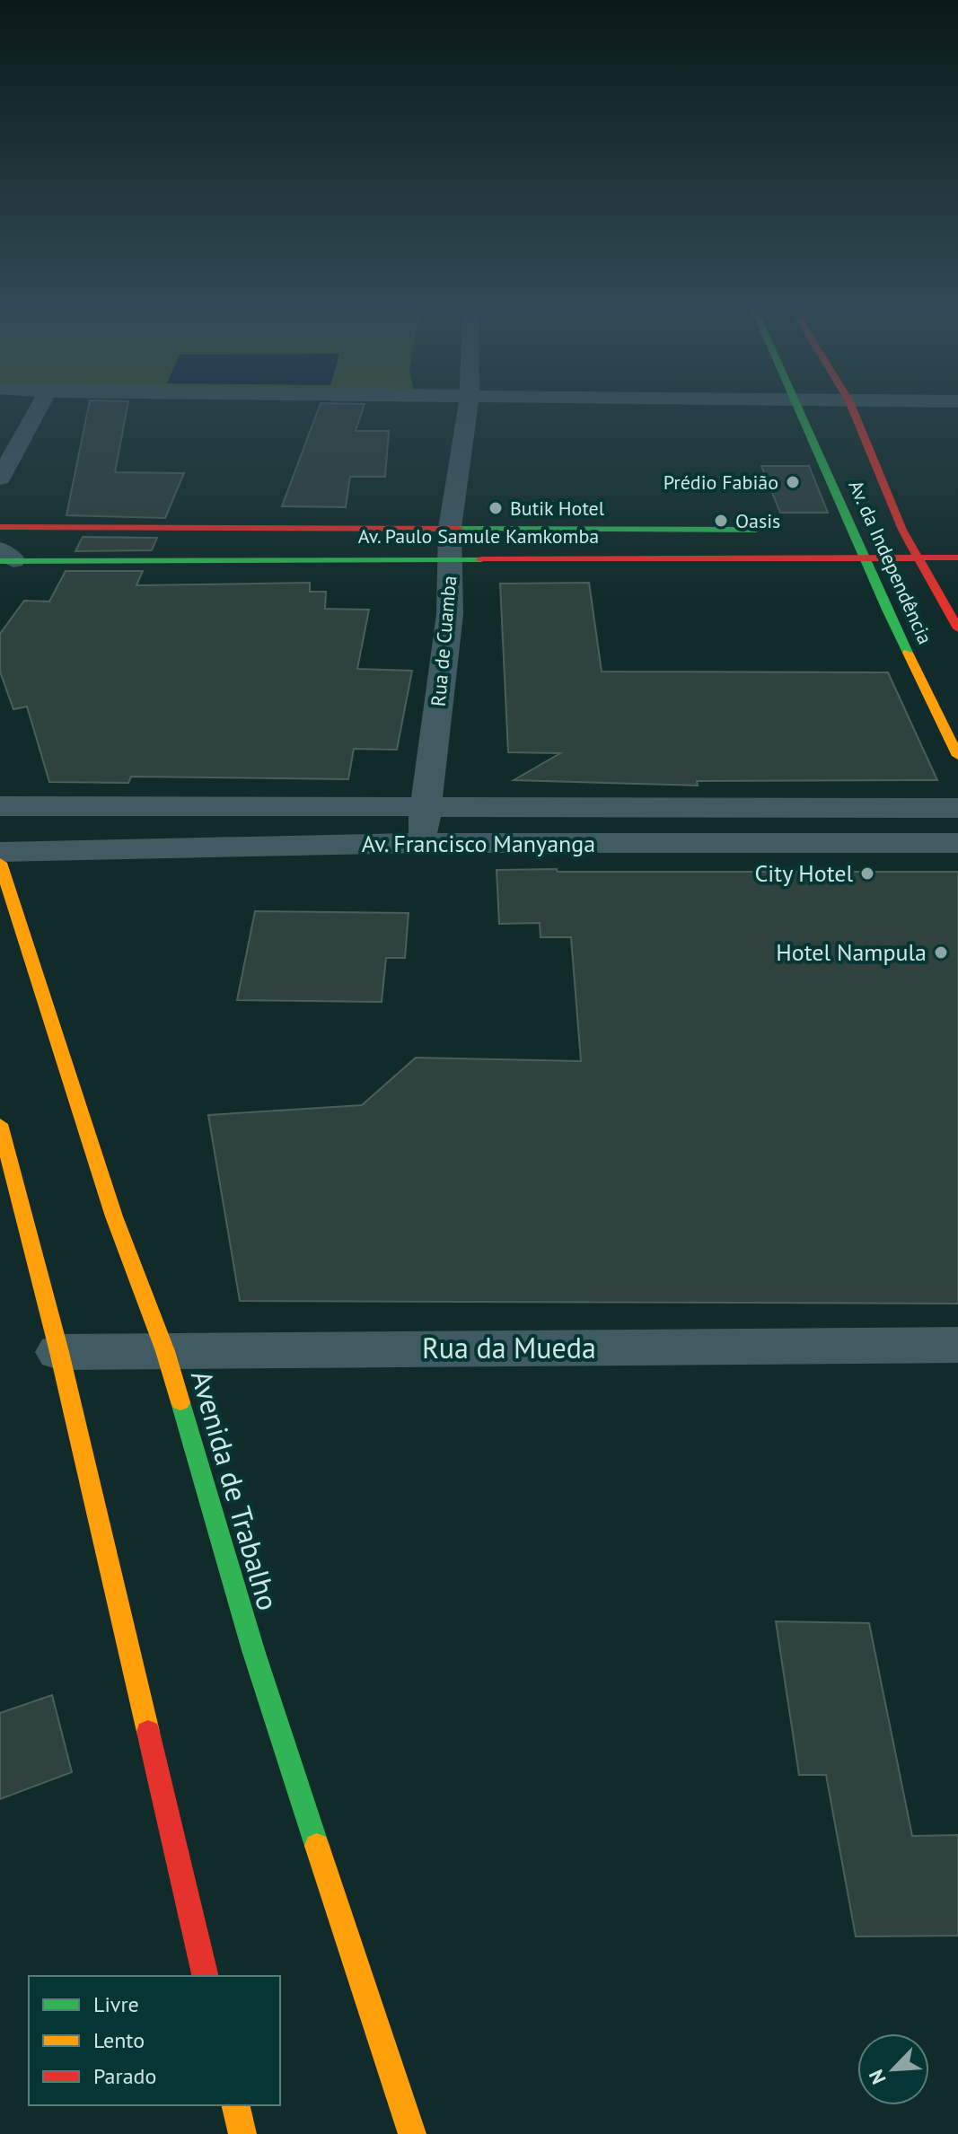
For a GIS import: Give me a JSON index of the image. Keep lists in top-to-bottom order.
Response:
{
  "streets": {
    "main road": ["Av. Paulo Samule Kamkomba", "Av. da Independência", "Avenida de Trabalho"],
    "street": ["Rua de Cuamba", "Av. Francisco Manyanga", "Rua da Mueda"]
  },
  "crossings": [
    ["Av. Paulo Samule Kamkomba", "Av. da Independência"],
    ["Av. Paulo Samule Kamkomba", "Rua de Cuamba"],
    ["Rua de Cuamba", "Av. Francisco Manyanga"],
    ["Rua da Mueda", "Avenida de Trabalho"]
  ],
  "places": [
    "Prédio Fabião",
    "Butik Hotel",
    "Oasis",
    "City Hotel",
    "Hotel Nampula"
  ],
  "legend": ["Livre", "Lento", "Parado"],
  "north": "bottom left"
}
